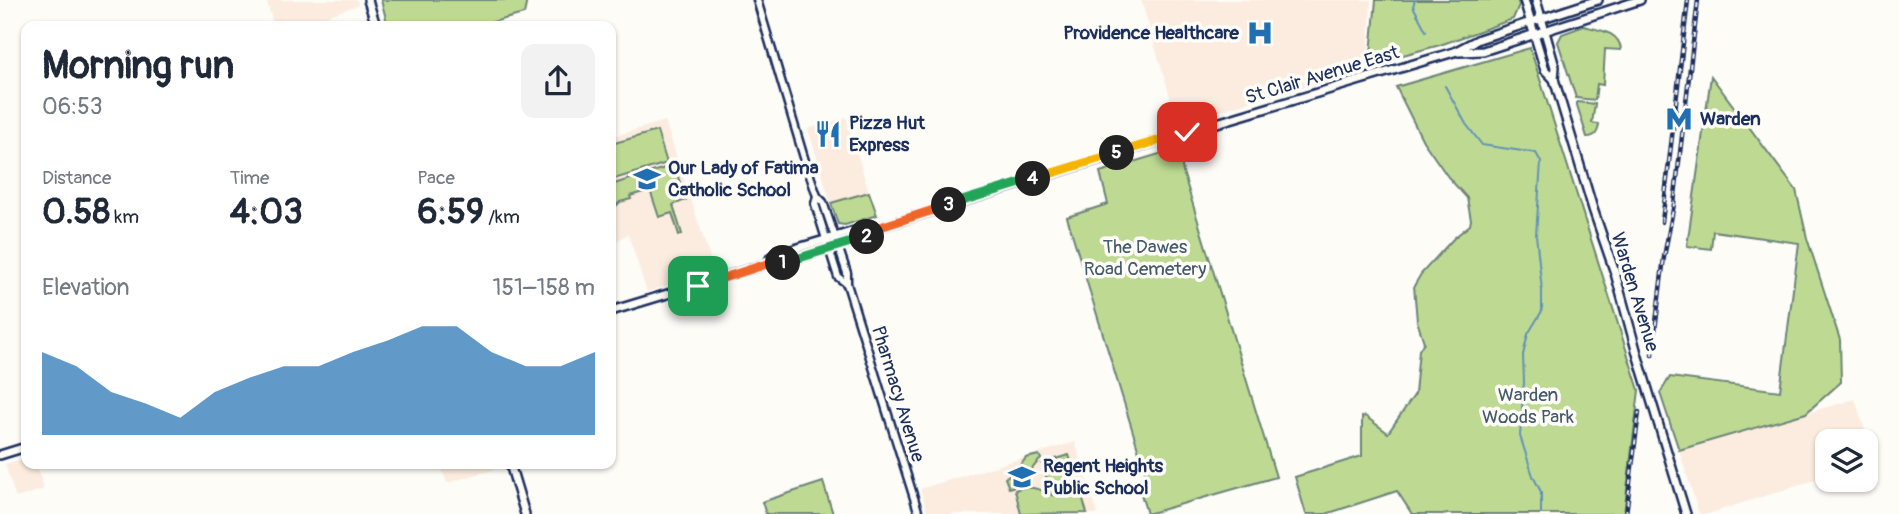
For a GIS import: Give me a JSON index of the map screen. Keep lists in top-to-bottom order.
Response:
{
  "streets": {
    "main road": ["St Clair Avenue East", "Warden Avenue"],
    "street": ["Pharmacy Avenue"]
  },
  "crossings": [
    ["St Clair Avenue East", "Warden Avenue"],
    ["St Clair Avenue East", "Pharmacy Avenue"]
  ],
  "parks": ["The Dawes Road Cemetery", "Warden Woods Park"],
  "places": {
    "hospital": ["Providence Healthcare"],
    "metro station": ["Warden"],
    "restaurant": ["Pizza Hut Express"],
    "school or university": ["Our Lady of Fatima Catholic School", "Regent Heights Public School"]
  },
  "page": {
    "heading": ["Morning run", "06:53"],
    "pins": [
      "5",
      "4",
      "3",
      "2",
      "1"
    ],
    "stats": [
      ["Distance", "0.58 km"],
      ["Time", "4:03"],
      ["Pace", "6:59 /km"]
    ],
    "chart": ["Elevation", "151–158 m"]
  }
}
